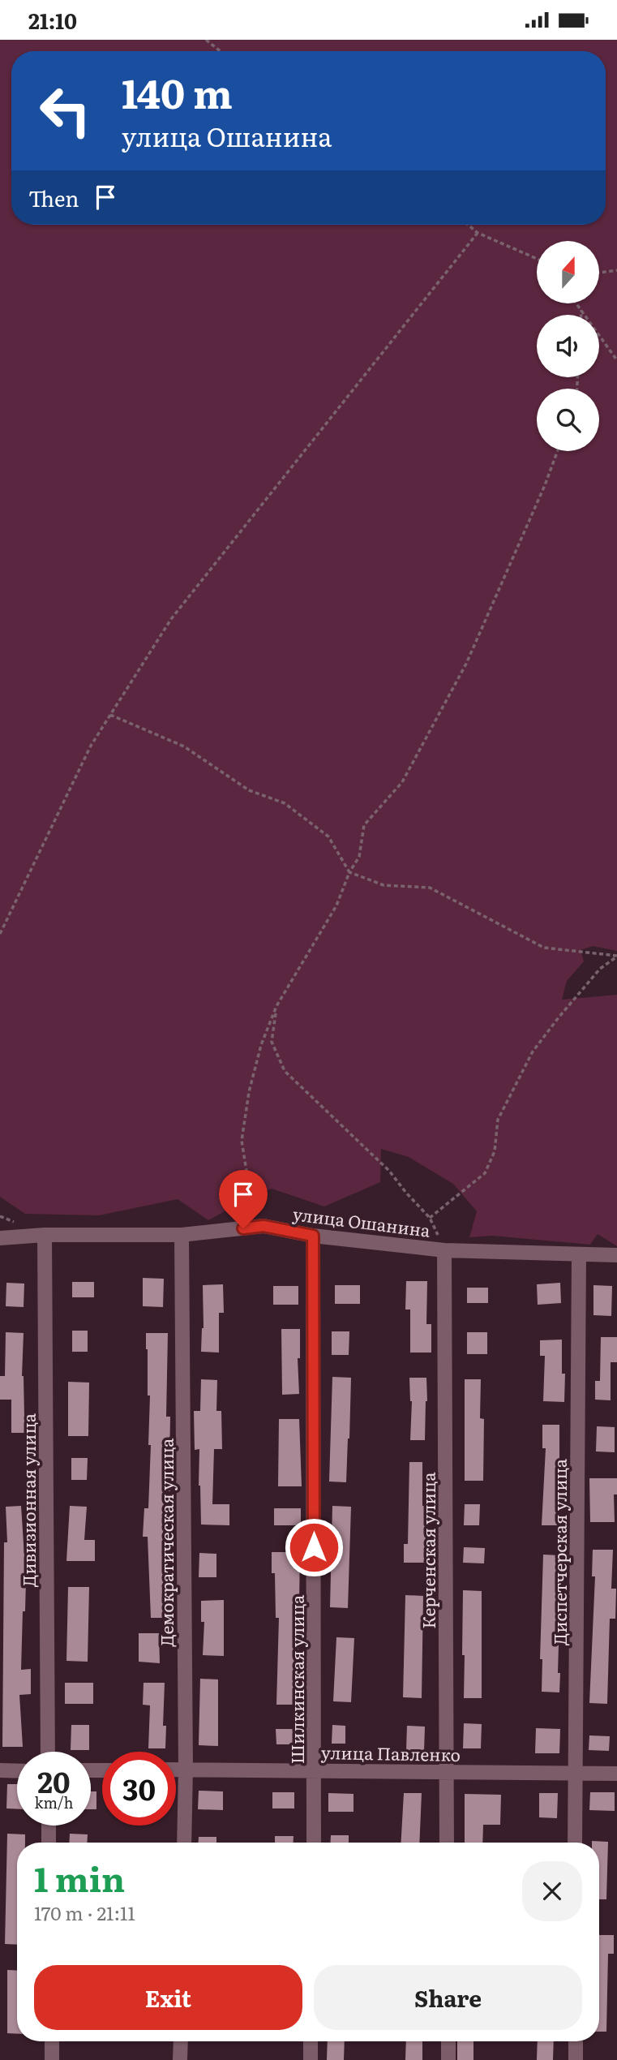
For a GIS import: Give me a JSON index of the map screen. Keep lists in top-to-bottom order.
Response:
{
  "streets": {
    "street": [
      "улица Ошанина",
      "Дивизионная улица",
      "Демократическая улица",
      "Керченская улица",
      "Диспетчерская улица",
      "Шилкинская улица",
      "улица Павленко"
    ]
  },
  "crossings": [
    ["улица Ошанина", "Дивизионная улица"],
    ["улица Ошанина", "Демократическая улица"],
    ["улица Ошанина", "Керченская улица"],
    ["улица Ошанина", "Диспетчерская улица"],
    ["улица Ошанина", "Шилкинская улица"],
    ["Демократическая улица", "улица Павленко"],
    ["Керченская улица", "улица Павленко"],
    ["Диспетчерская улица", "улица Павленко"],
    ["Шилкинская улица", "улица Павленко"]
  ],
  "north": "top",
  "page": {
    "status": "21:10",
    "turn": ["140 m", "улица Ошанина"],
    "then": "Then",
    "speed": "20 km/h",
    "limit": "30",
    "heading": ["1 min", "170 m · 21:11"],
    "buttons": ["Exit", "Share"]
  }
}
